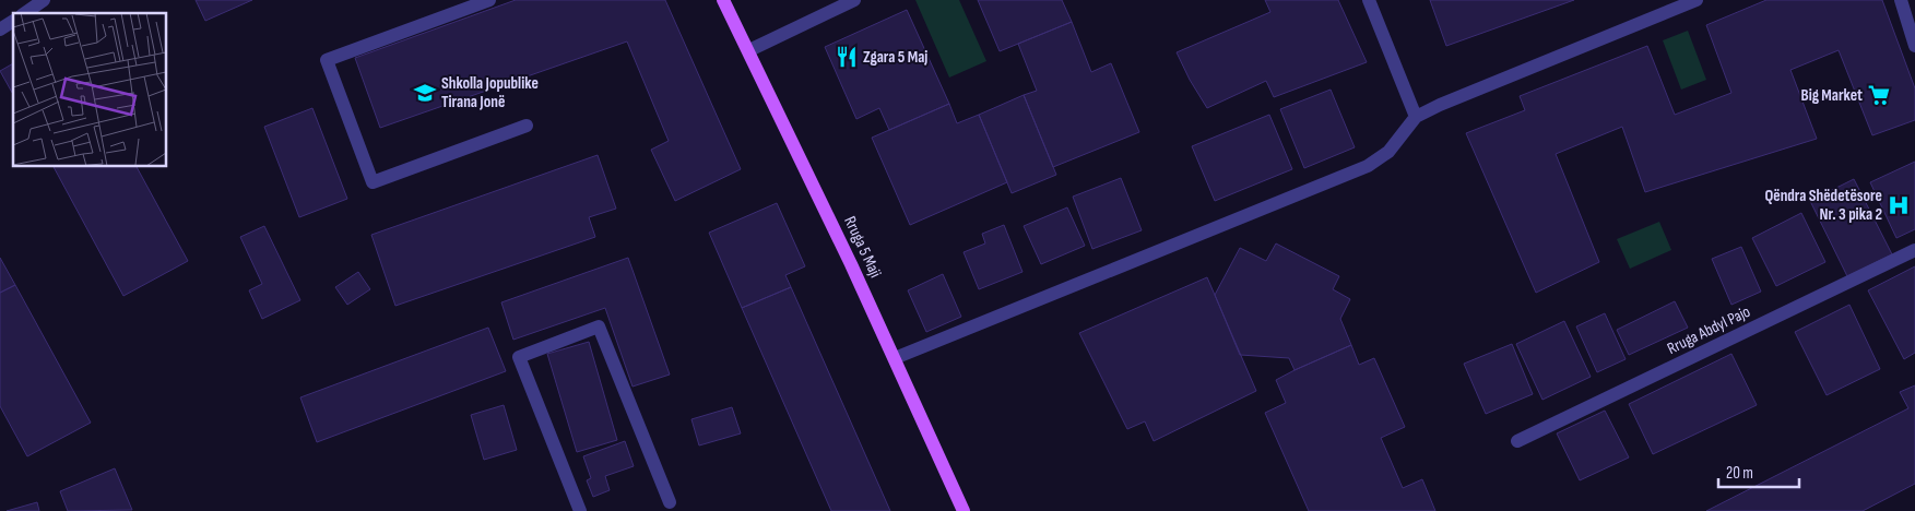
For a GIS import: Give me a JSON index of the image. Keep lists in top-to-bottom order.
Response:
{
  "streets": {
    "main road": ["Rruga 5 Maji"],
    "street": ["Rruga Abdyl Pajo"]
  },
  "places": {
    "restaurant": ["Zgara 5 Maj"],
    "school or university": ["Shkolla Jopublike Tirana Jonë"],
    "supermarket": ["Big Market"],
    "hospital": ["Qëndra Shëdetësore Nr. 3 pika 2"]
  },
  "scale_bar": "20 m"
}
